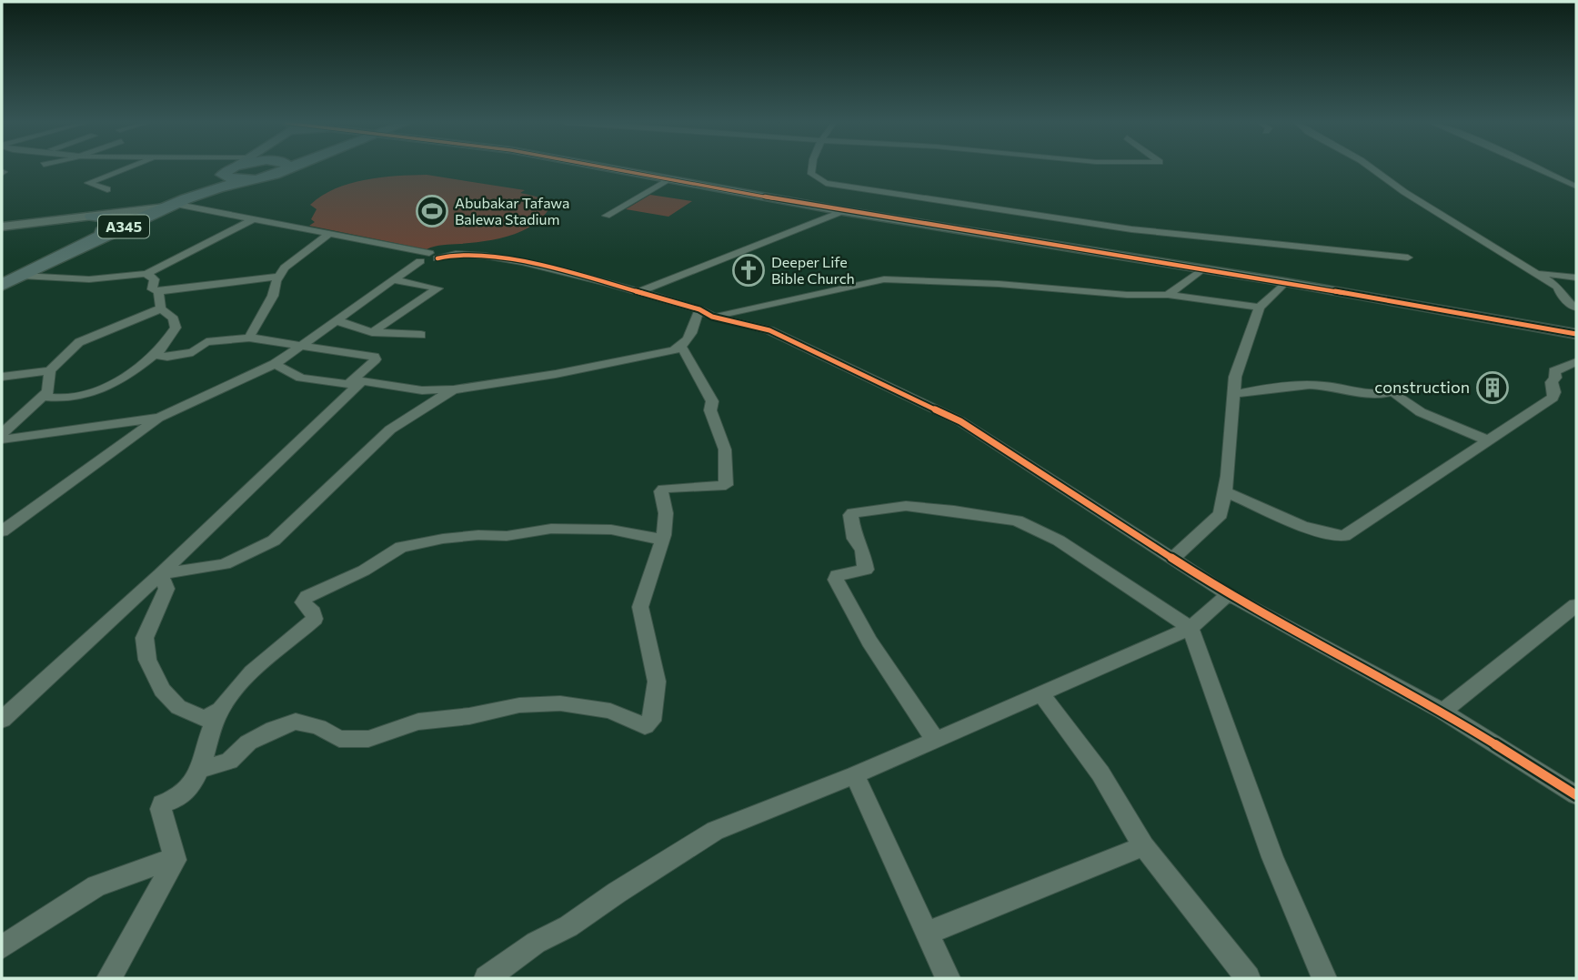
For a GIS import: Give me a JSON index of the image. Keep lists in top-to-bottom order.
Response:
{
  "streets": {
    "highway": ["A345"]
  },
  "places": {
    "sports": ["Abubakar Tafawa Balewa Stadium"],
    "church": ["Deeper Life Bible Church"],
    "building": ["construction"]
  }
}
